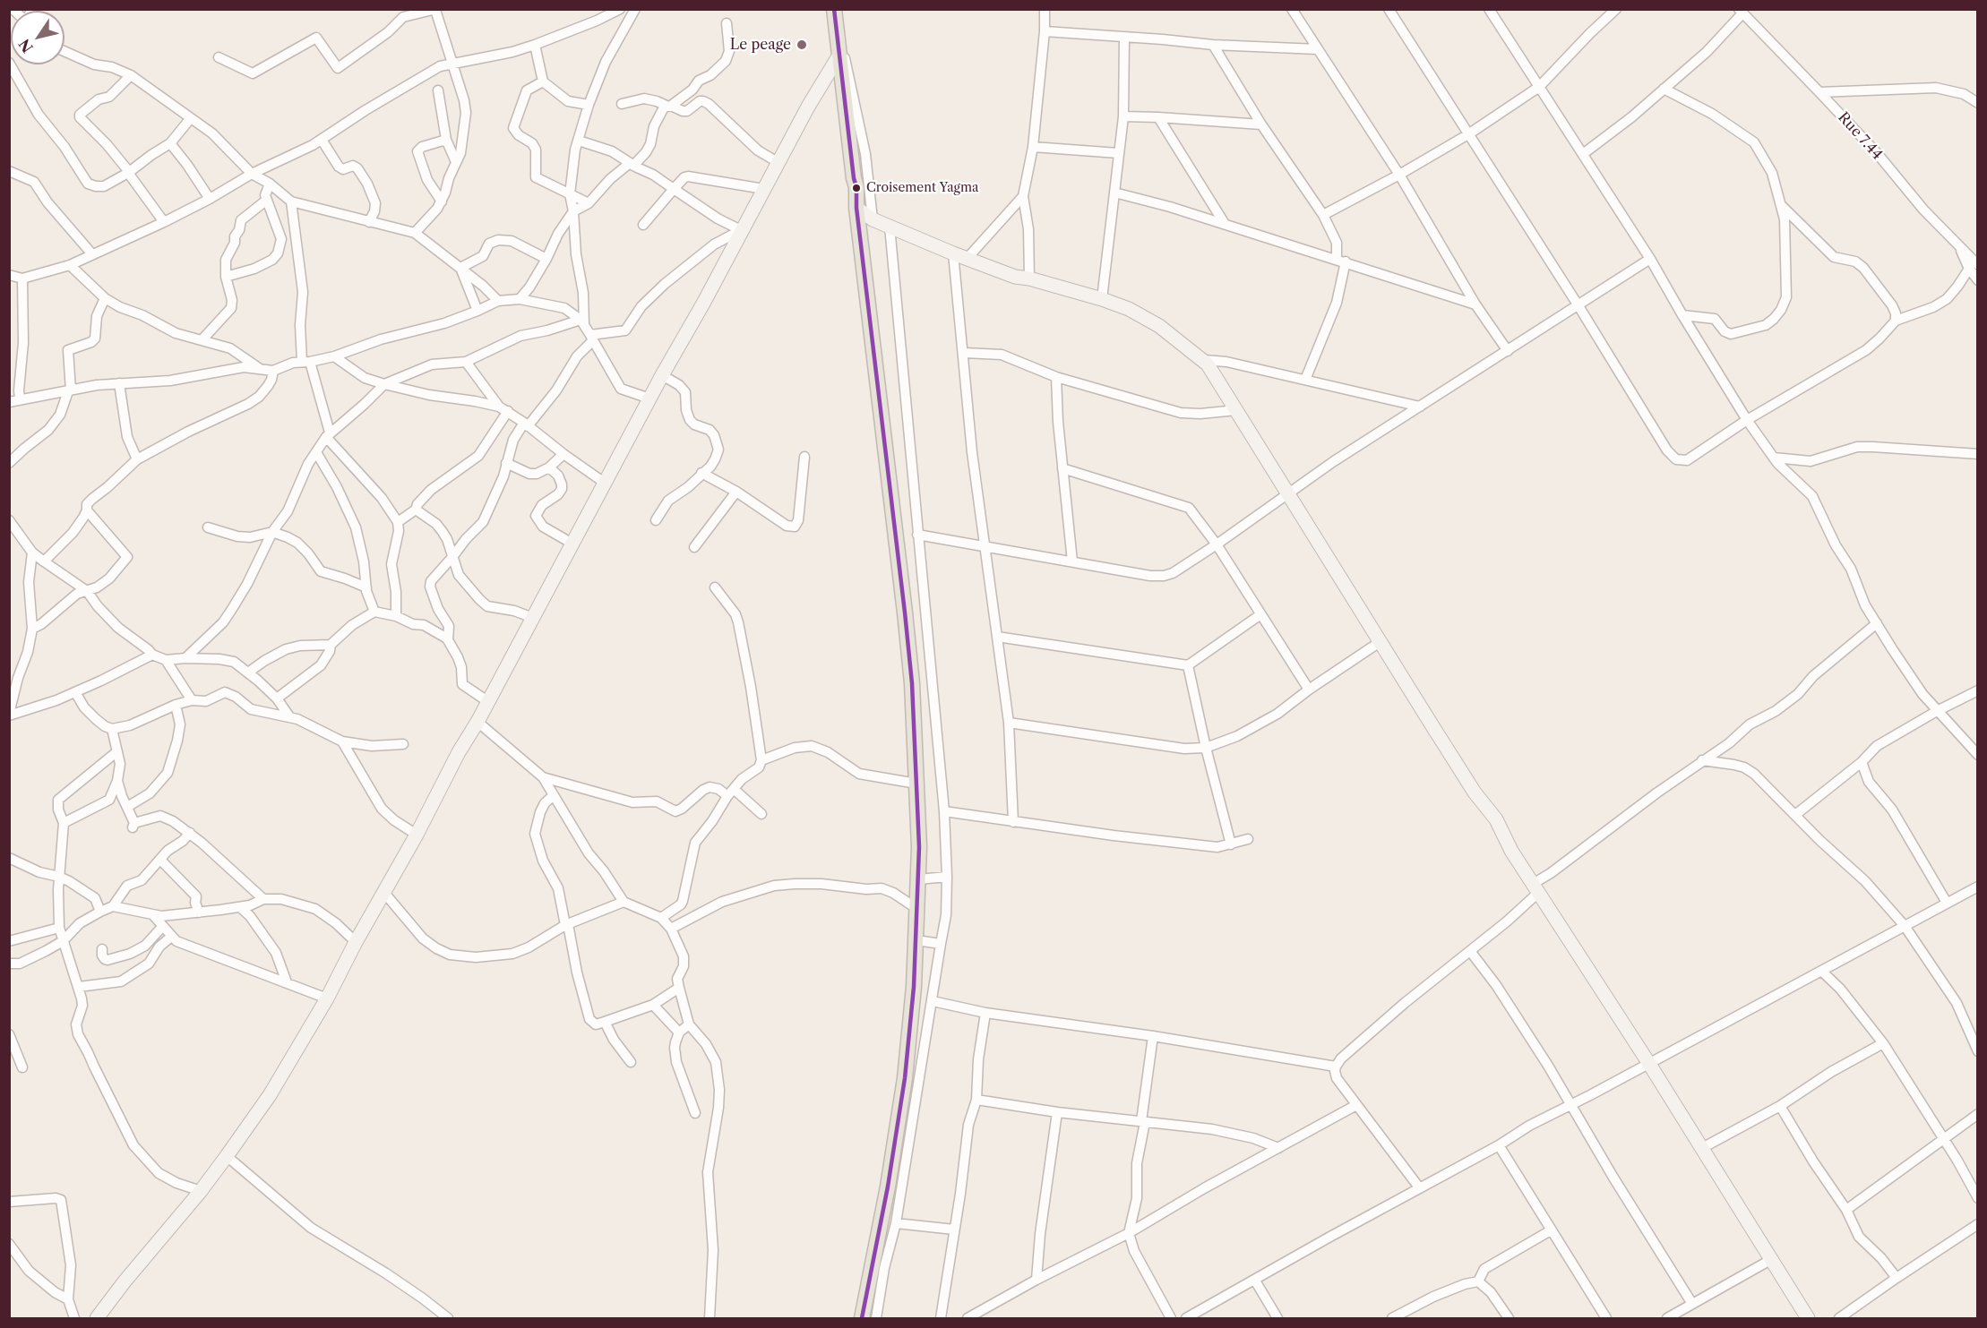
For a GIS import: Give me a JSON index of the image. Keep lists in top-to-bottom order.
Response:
{
  "streets": {
    "street": ["Rue 7.44"]
  },
  "places": ["Le peage", "Croisement Yagma"],
  "north": "bottom left"
}
